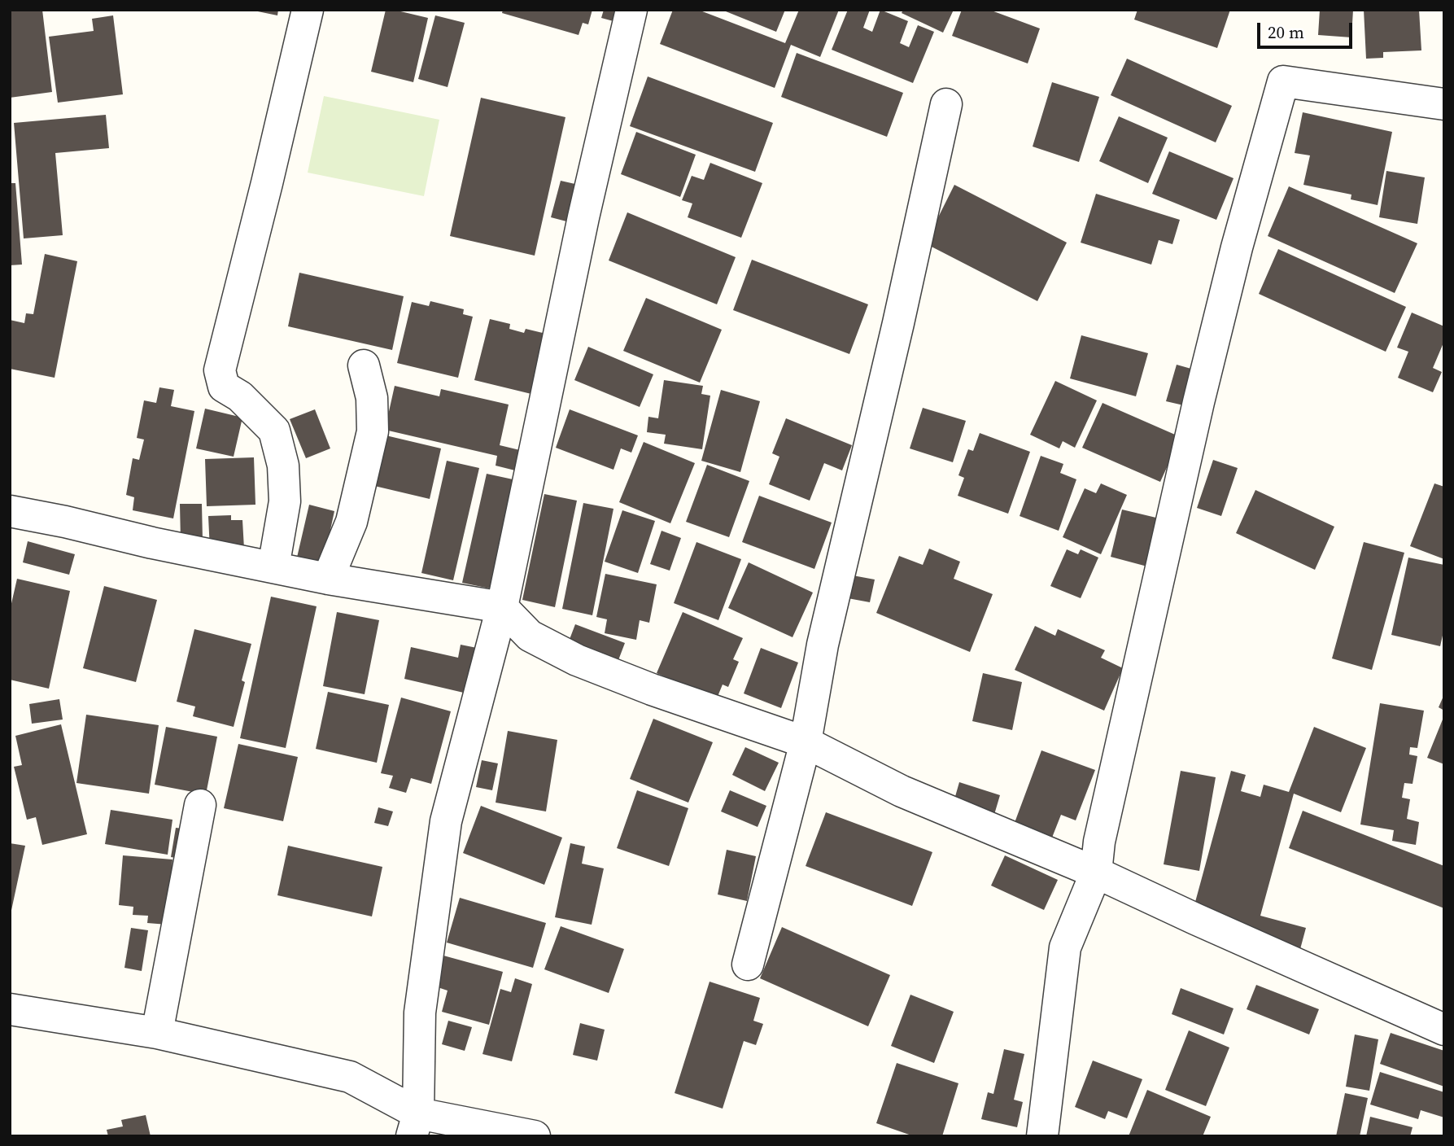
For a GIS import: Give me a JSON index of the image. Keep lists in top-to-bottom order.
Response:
{
  "scale_bar": "20 m"
}
